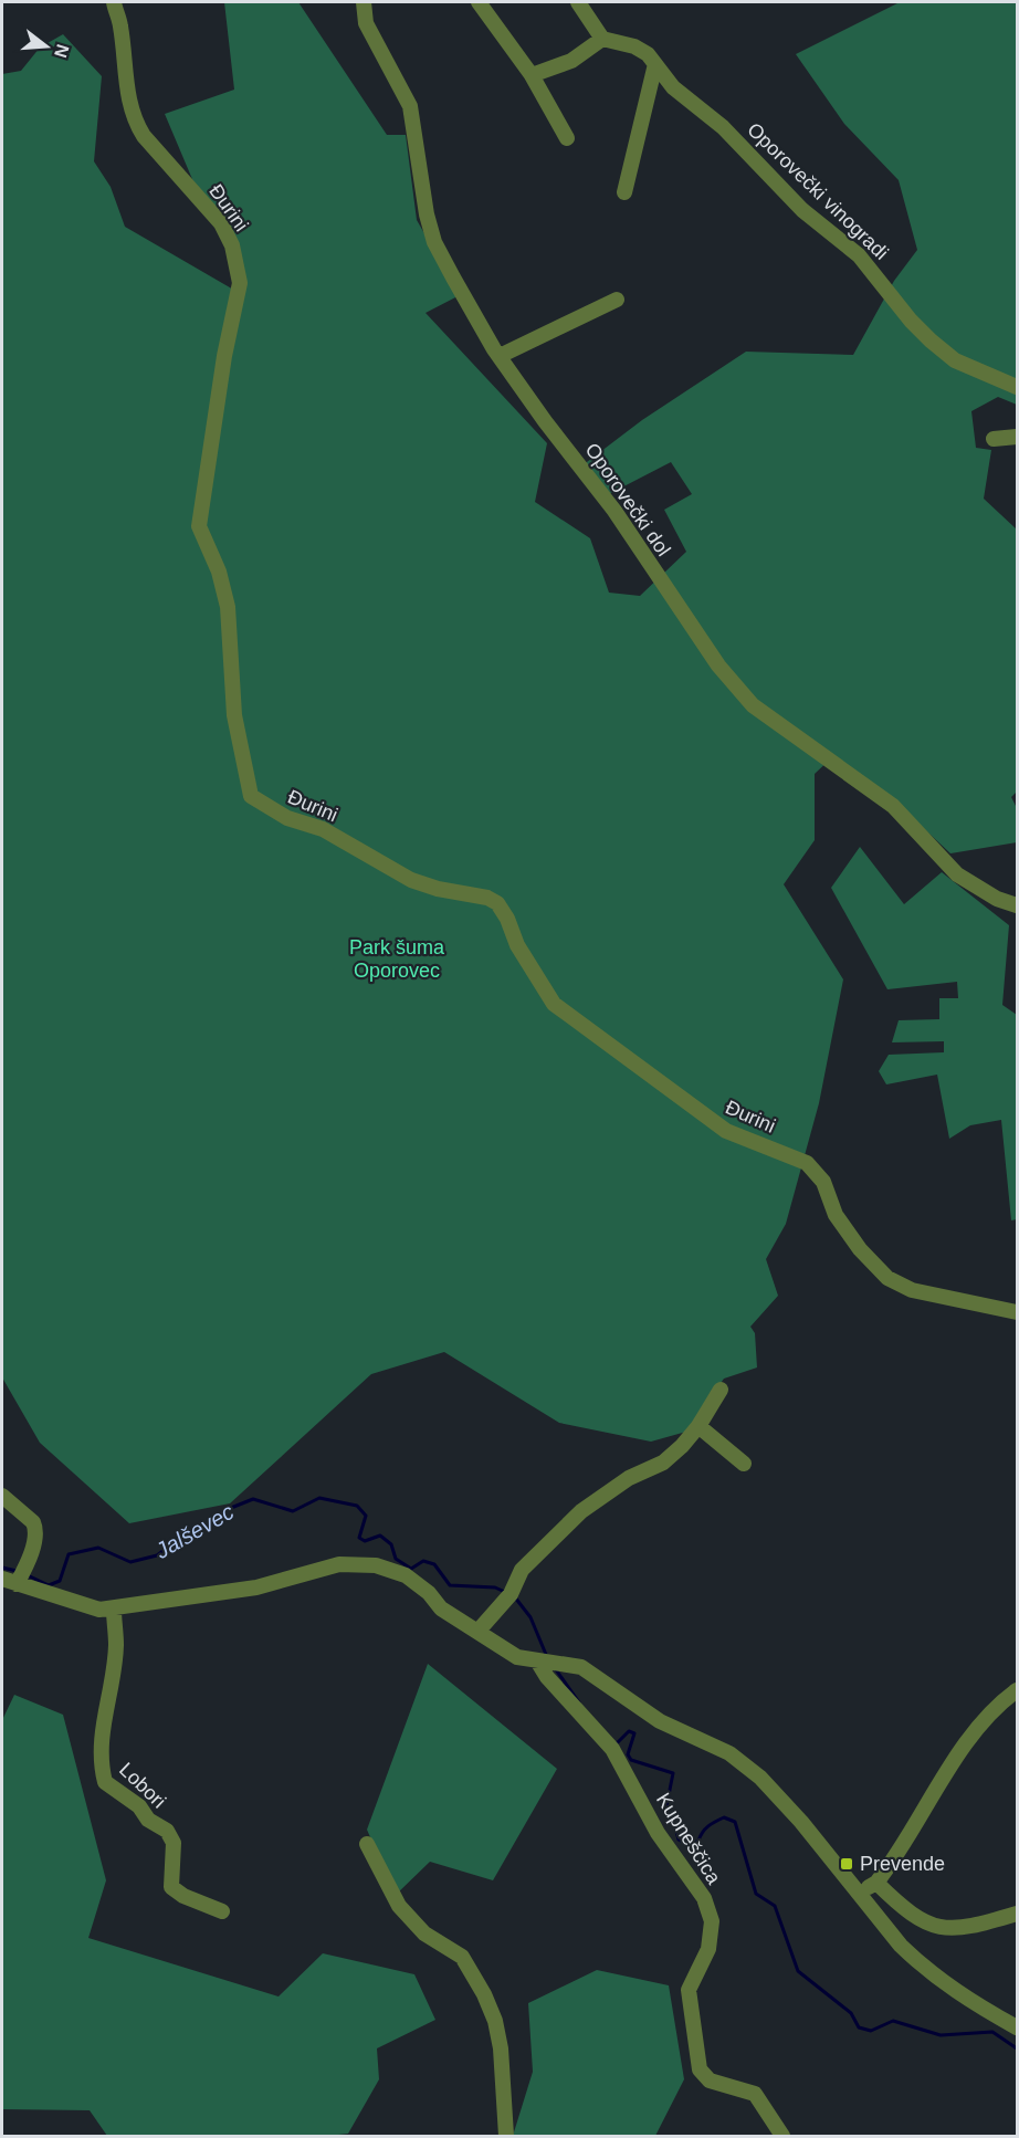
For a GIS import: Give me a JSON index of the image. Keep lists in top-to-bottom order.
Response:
{
  "streets": {
    "street": [
      "Oporovečki vinogradi",
      "Đurini",
      "Oporovečki dol",
      "Lobori",
      "Kupneščica"
    ]
  },
  "water": ["Jalševec"],
  "parks": ["Park šuma Oporovec"],
  "places": {
    "transit": ["Prevende"]
  },
  "north": "right"
}
